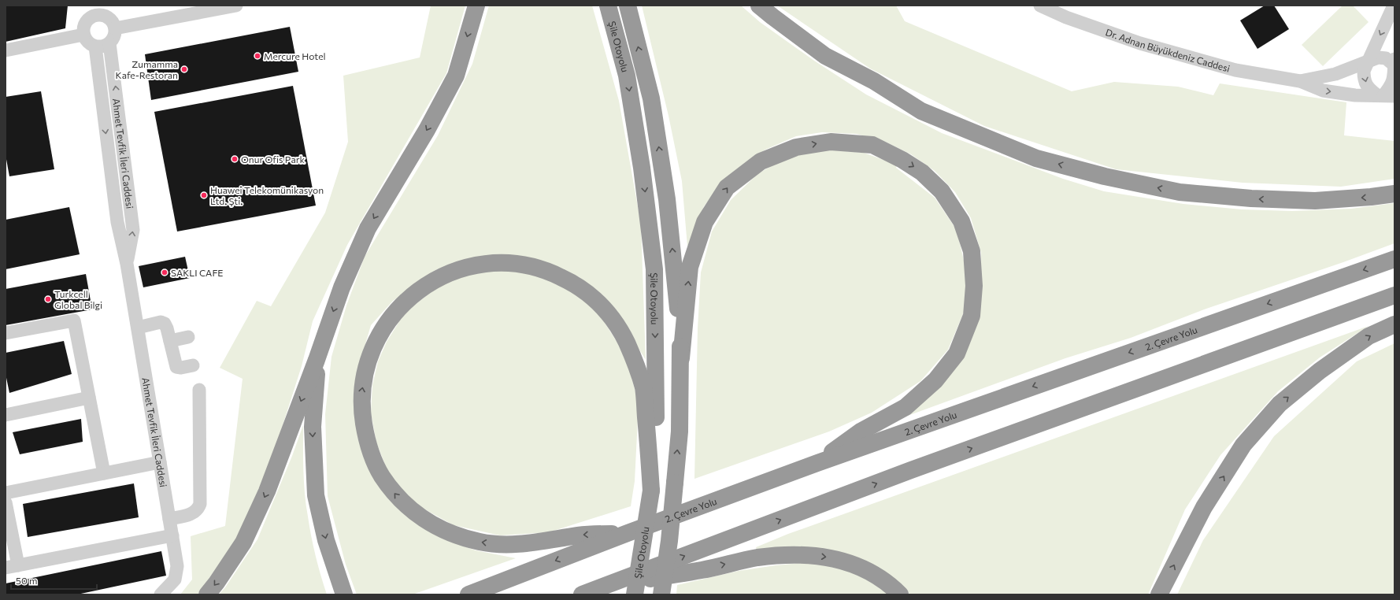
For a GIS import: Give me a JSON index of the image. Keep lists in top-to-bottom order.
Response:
{
  "streets": {
    "highway": ["Şile Otoyolu", "2. Çevre Yolu"],
    "street": ["Dr. Adnan Büyükdeniz Caddesi", "Ahmet Tevfik İleri Caddesi"]
  },
  "places": [
    "Mercure Hotel",
    "Zumamma Kafe-Restoran",
    "Onur Ofis Park",
    "Huawei Telekomünikasyon Ltd. Şti.",
    "SAKLI CAFE",
    "Turkcell Global Bilgi"
  ],
  "scale_bar": "50 m"
}
